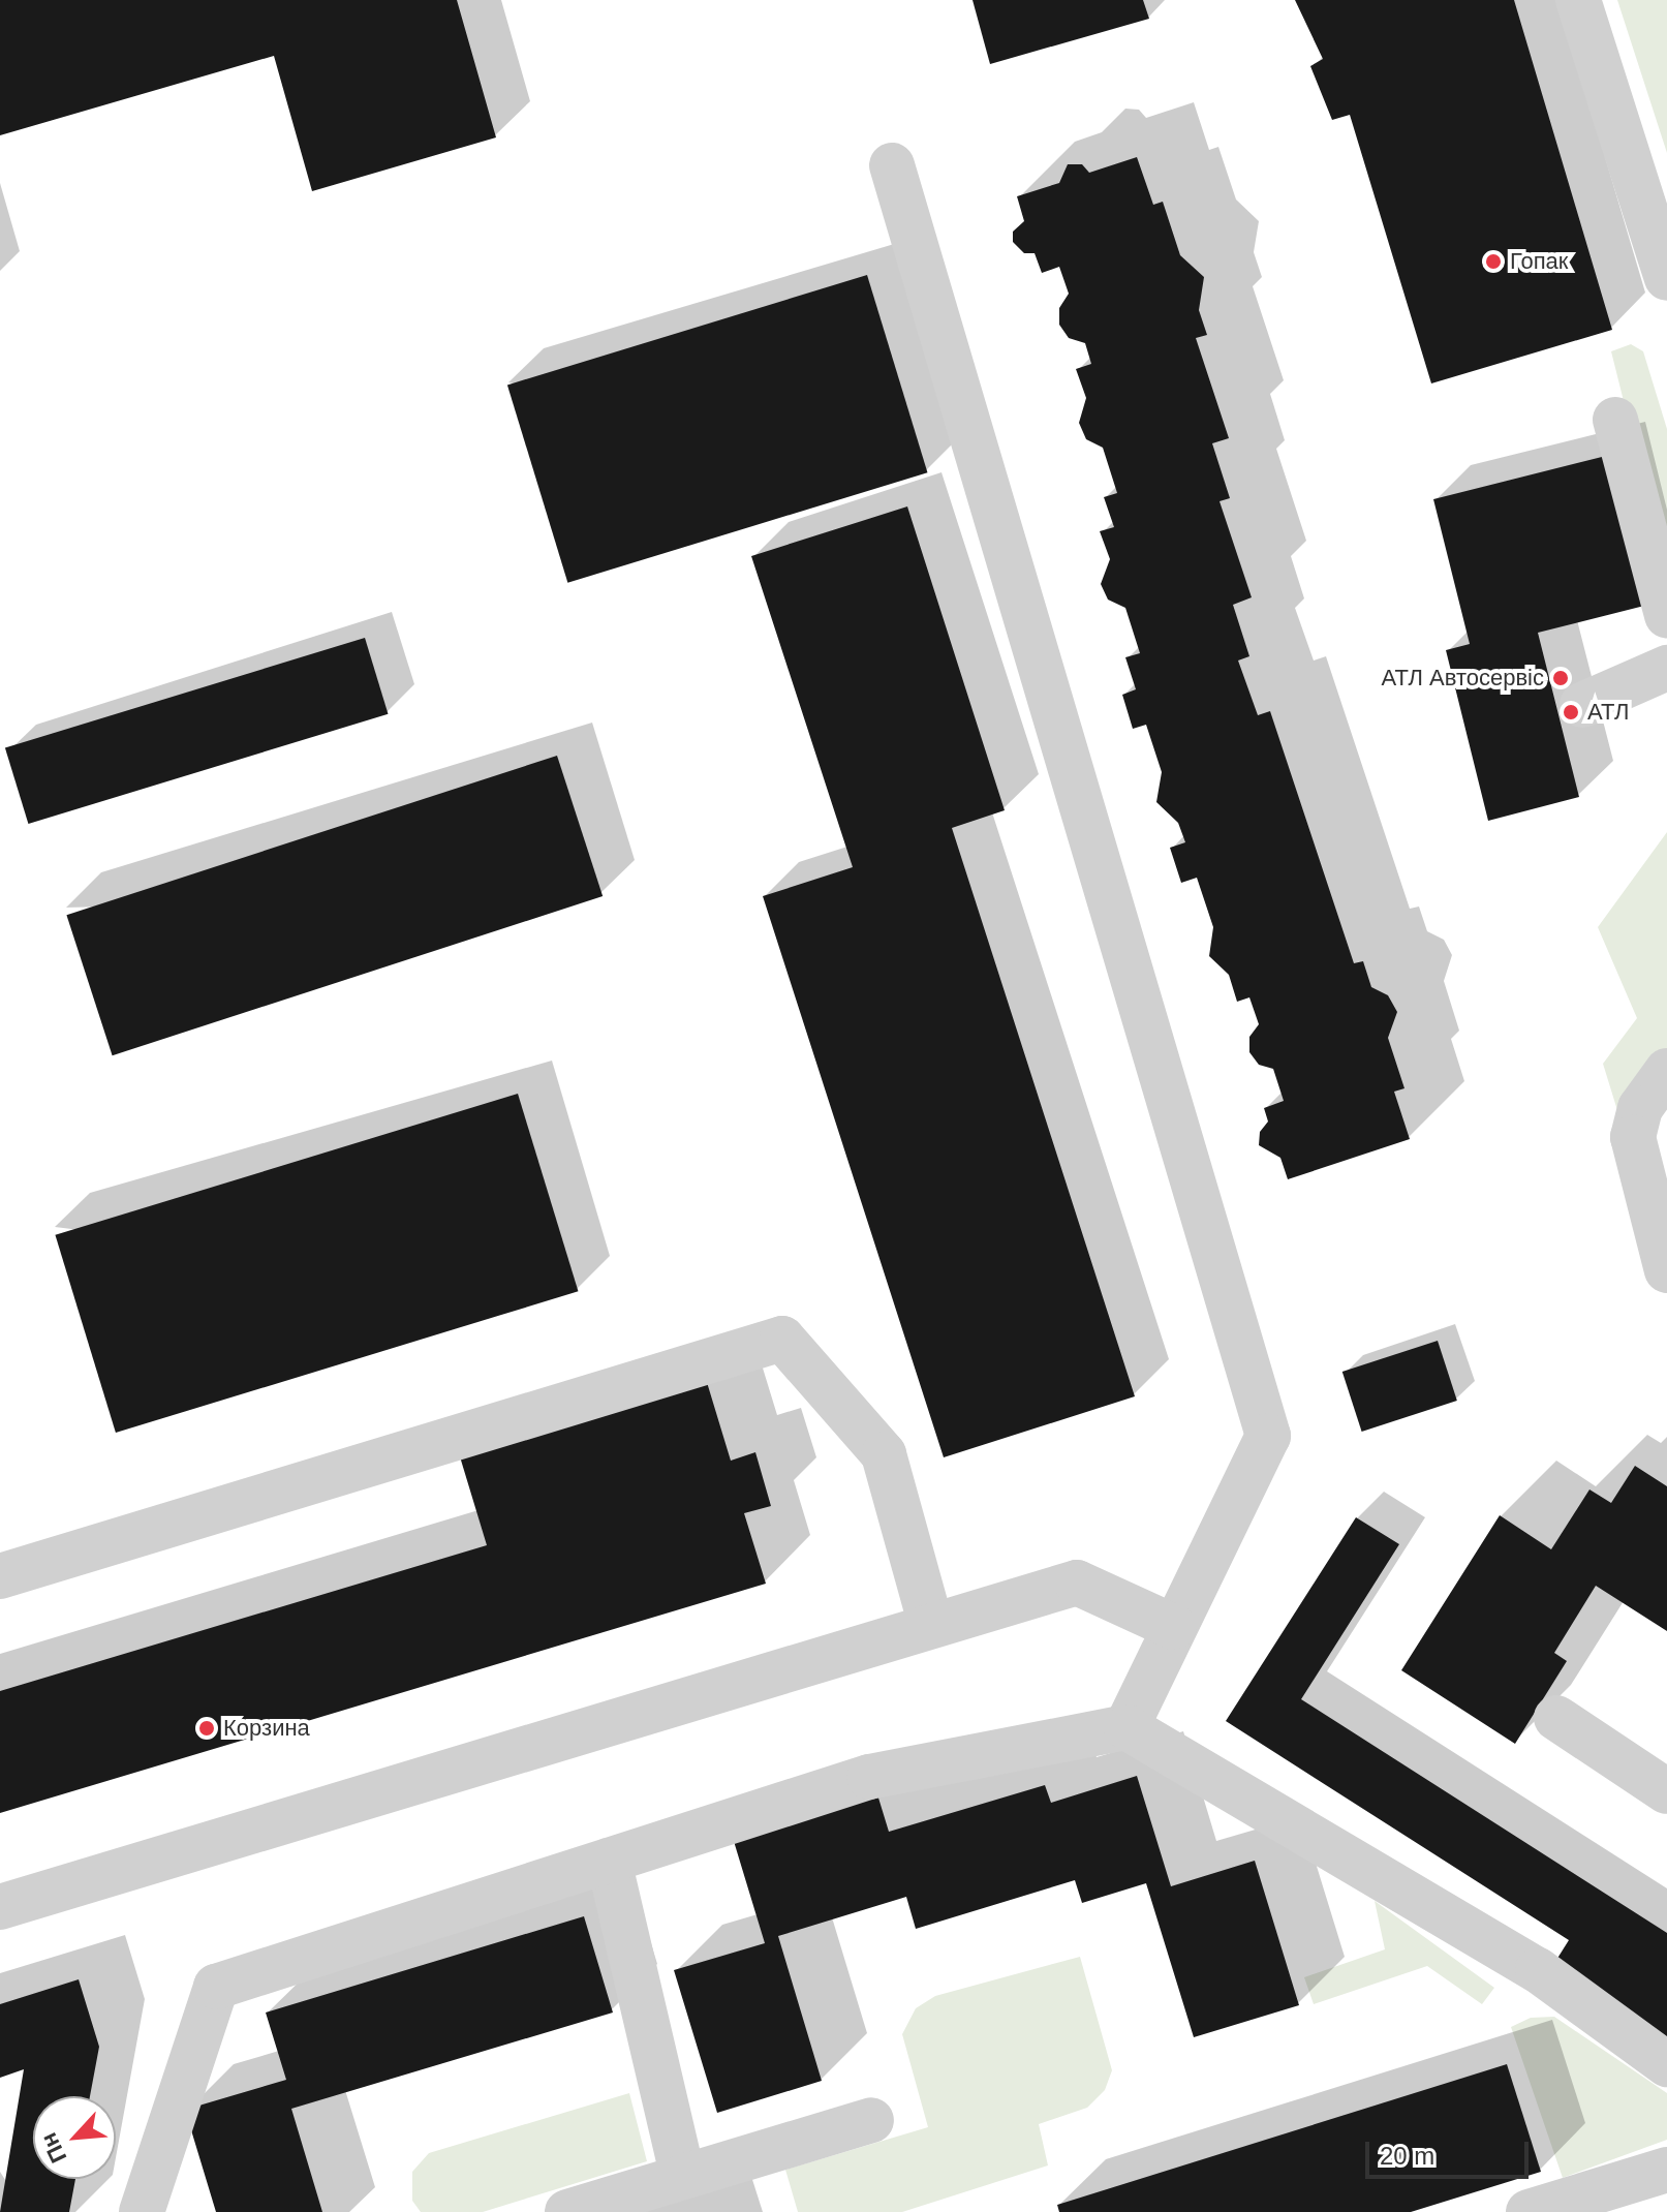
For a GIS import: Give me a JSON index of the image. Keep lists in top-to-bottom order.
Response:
{
  "places": [
    "Гопак",
    "АТЛ Автосервіс",
    "АТЛ",
    "Корзина"
  ],
  "scale_bar": "20 m",
  "north": "bottom left"
}
